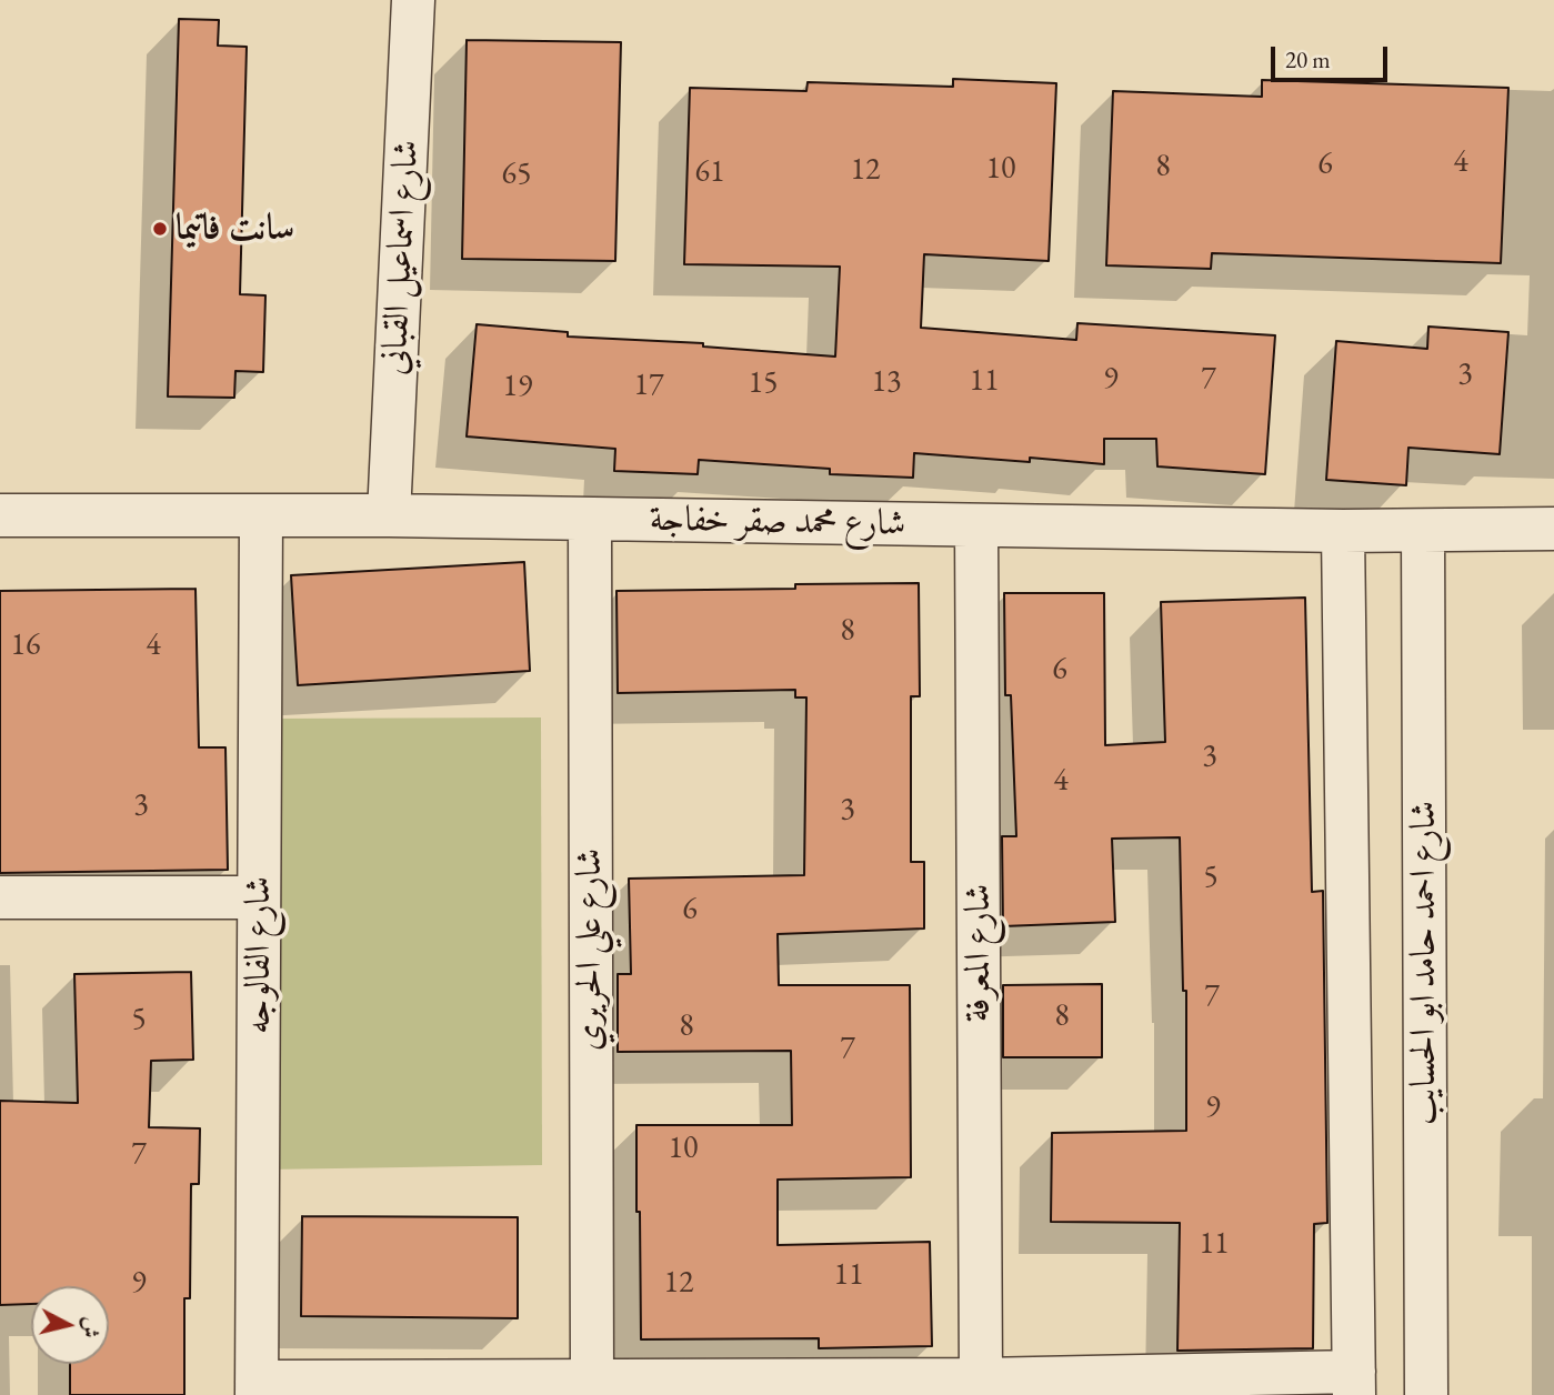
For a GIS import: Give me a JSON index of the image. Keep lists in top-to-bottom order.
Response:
{
  "streets": {
    "street": [
      "شارع اسماعيل القباني",
      "شارع محمد صقر خفاجة",
      "شارع علي الحريري",
      "شارع المعرفة",
      "شارع الفالوجه",
      "شارع احمد حامد ابو الحسايب"
    ]
  },
  "crossings": [
    ["شارع اسماعيل القباني", "شارع محمد صقر خفاجة"],
    ["شارع محمد صقر خفاجة", "شارع علي الحريري"],
    ["شارع محمد صقر خفاجة", "شارع المعرفة"],
    ["شارع محمد صقر خفاجة", "شارع الفالوجه"],
    ["شارع محمد صقر خفاجة", "شارع احمد حامد ابو الحسايب"]
  ],
  "places": ["سانت فاتيما"],
  "house_numbers": [
    "4",
    "6",
    "8",
    "10",
    "12",
    "61",
    "65",
    "3",
    "9",
    "7",
    "11",
    "13",
    "15",
    "17",
    "19",
    "8",
    "16",
    "4",
    "6",
    "3",
    "4",
    "3",
    "3",
    "5",
    "6",
    "7",
    "8",
    "5",
    "8",
    "7",
    "9",
    "10",
    "7",
    "11",
    "11",
    "9",
    "12"
  ],
  "scale_bar": "20 m",
  "north": "right"
}
